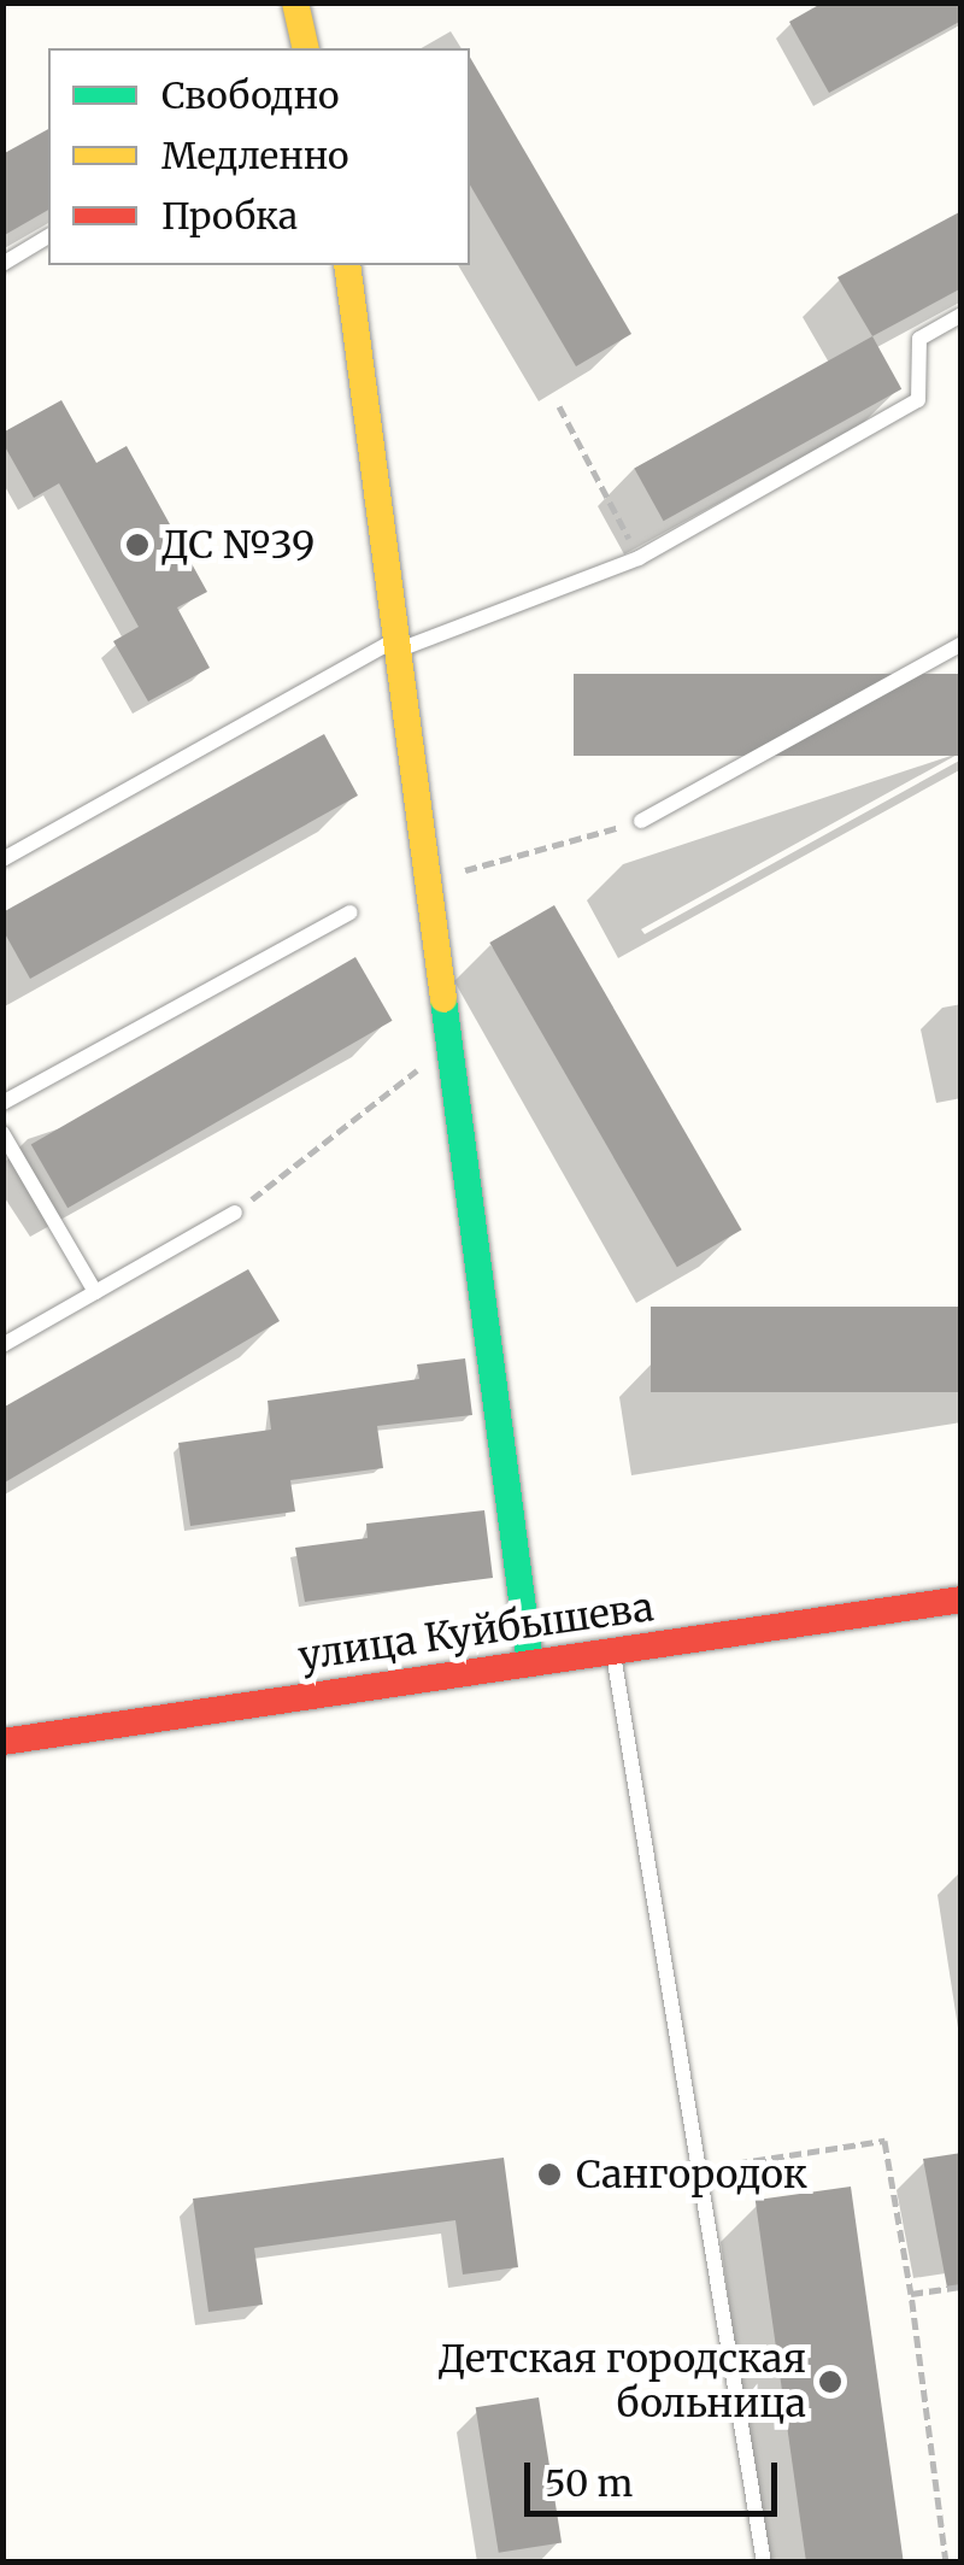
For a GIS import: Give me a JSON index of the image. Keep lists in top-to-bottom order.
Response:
{
  "streets": {
    "street": ["улица Куйбышева"]
  },
  "places": ["ДС №39", "Сангородок", "Детская городская больница"],
  "legend": ["Свободно", "Медленно", "Пробка"],
  "scale_bar": "50 m"
}
